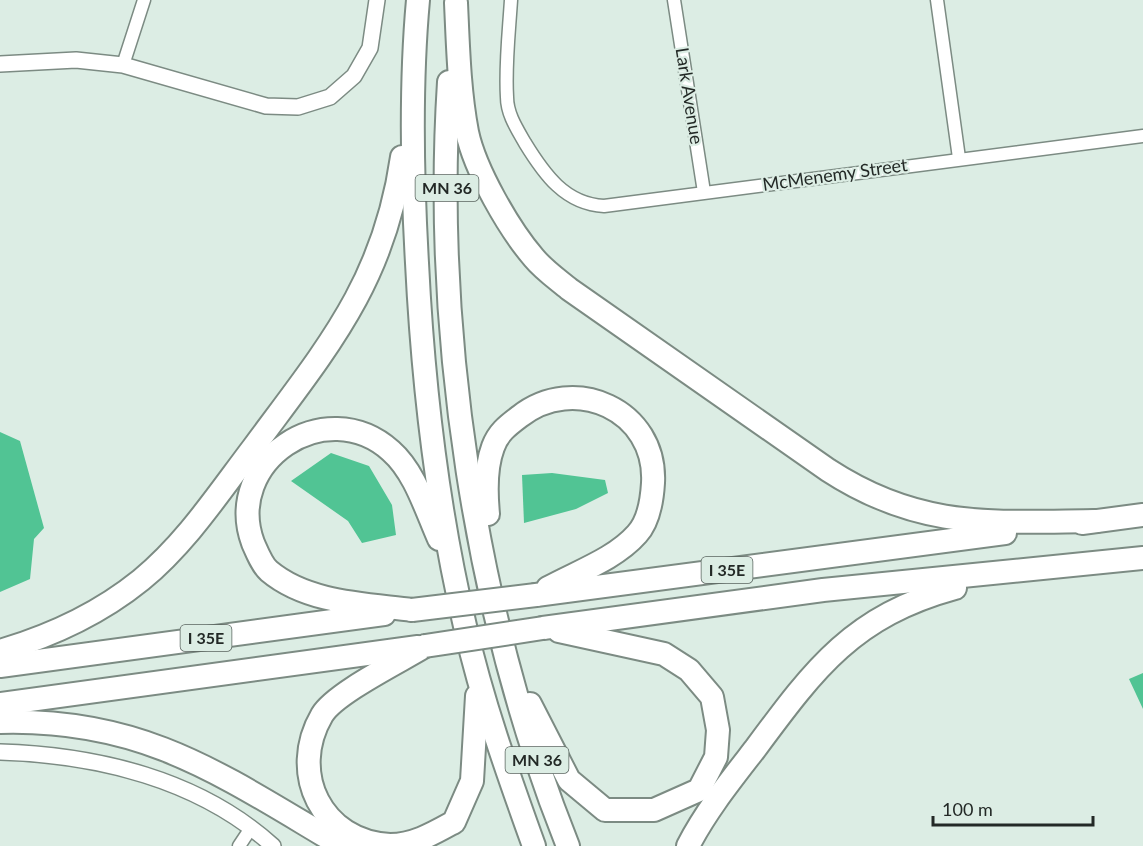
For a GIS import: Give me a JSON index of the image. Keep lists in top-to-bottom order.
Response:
{
  "streets": {
    "highway": ["MN 36", "I 35E"],
    "street": ["Lark Avenue", "McMenemy Street"]
  },
  "crossings": [
    ["Lark Avenue", "McMenemy Street"]
  ],
  "scale_bar": "100 m"
}
